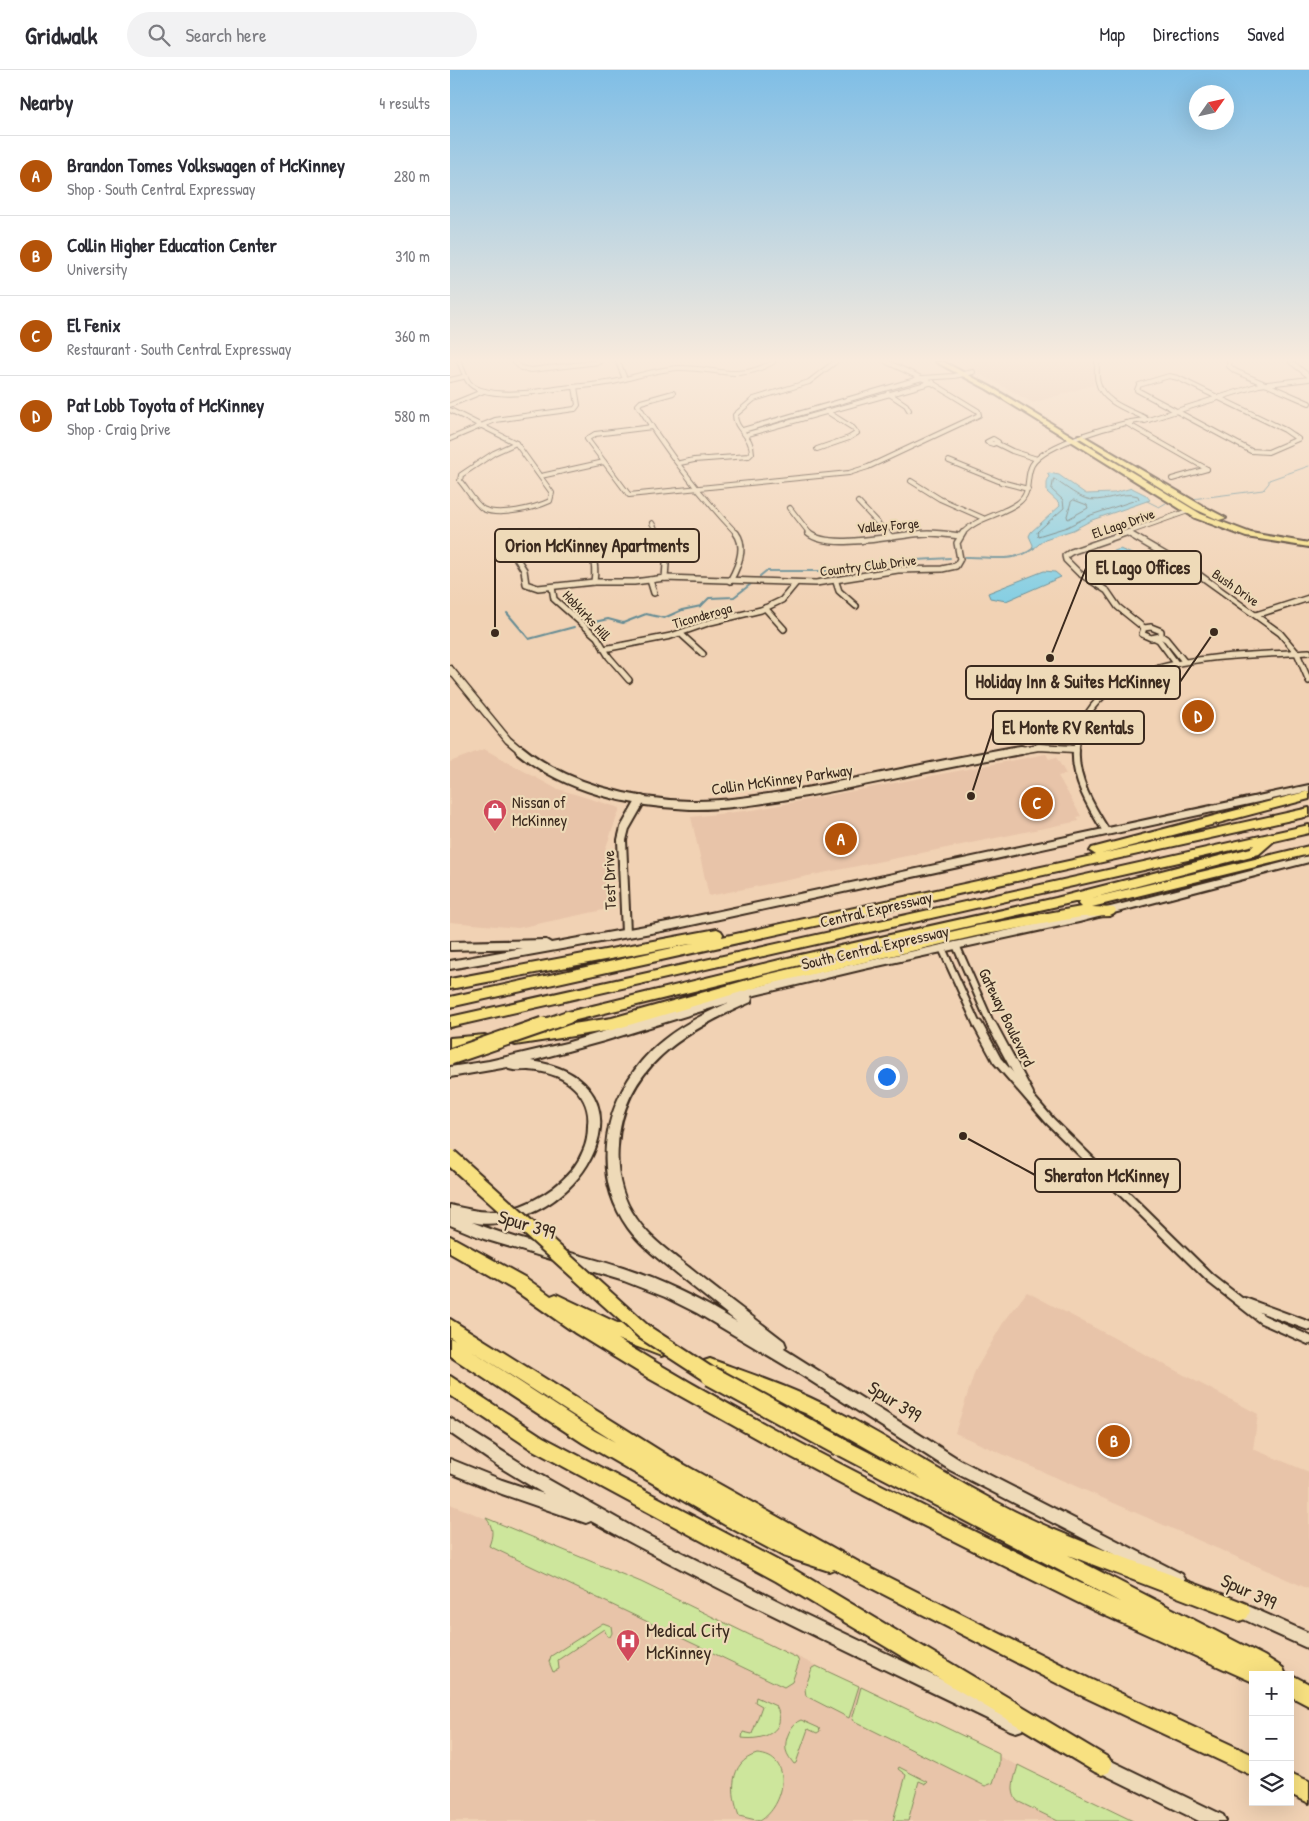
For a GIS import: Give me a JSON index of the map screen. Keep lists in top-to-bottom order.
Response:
{
  "streets": {
    "highway": ["Central Expressway"],
    "main road": ["South Central Expressway", "Spur 399"],
    "street": [
      "El Lago Drive",
      "Valley Forge",
      "Country Club Drive",
      "Bush Drive",
      "Hobkirks Hill",
      "Ticonderoga",
      "Collin McKinney Parkway",
      "Test Drive",
      "Gateway Boulevard"
    ]
  },
  "crossings": [
    ["El Lago Drive", "Bush Drive"],
    ["Valley Forge", "Country Club Drive"],
    ["Country Club Drive", "Hobkirks Hill"],
    ["Country Club Drive", "Ticonderoga"],
    ["Hobkirks Hill", "Ticonderoga"],
    ["Collin McKinney Parkway", "Test Drive"],
    ["South Central Expressway", "Gateway Boulevard"]
  ],
  "places": {
    "other": [
      "Holiday Inn & Suites McKinney",
      "Orion McKinney Apartments",
      "El Lago Offices",
      "El Monte RV Rentals",
      "Sheraton McKinney"
    ],
    "shop": ["Nissan of McKinney"],
    "hospital": ["Medical City McKinney"]
  },
  "north": "top right",
  "page": {
    "header": "Gridwalk",
    "search": "Search here",
    "nav": ["Map", "Directions", "Saved"],
    "heading": ["Nearby", "4 results"],
    "list": [
      {
        "mark": "A",
        "name": "Brandon Tomes Volkswagen of McKinney",
        "note": "Shop · South Central Expressway",
        "value": "280 m"
      },
      {
        "mark": "B",
        "name": "Collin Higher Education Center",
        "note": "University",
        "value": "310 m"
      },
      {
        "mark": "C",
        "name": "El Fenix",
        "note": "Restaurant · South Central Expressway",
        "value": "360 m"
      },
      {
        "mark": "D",
        "name": "Pat Lobb Toyota of McKinney",
        "note": "Shop · Craig Drive",
        "value": "580 m"
      }
    ],
    "pins": [
      "D",
      "C",
      "A",
      "B"
    ],
    "map_buttons": ["+", "−"]
  }
}
